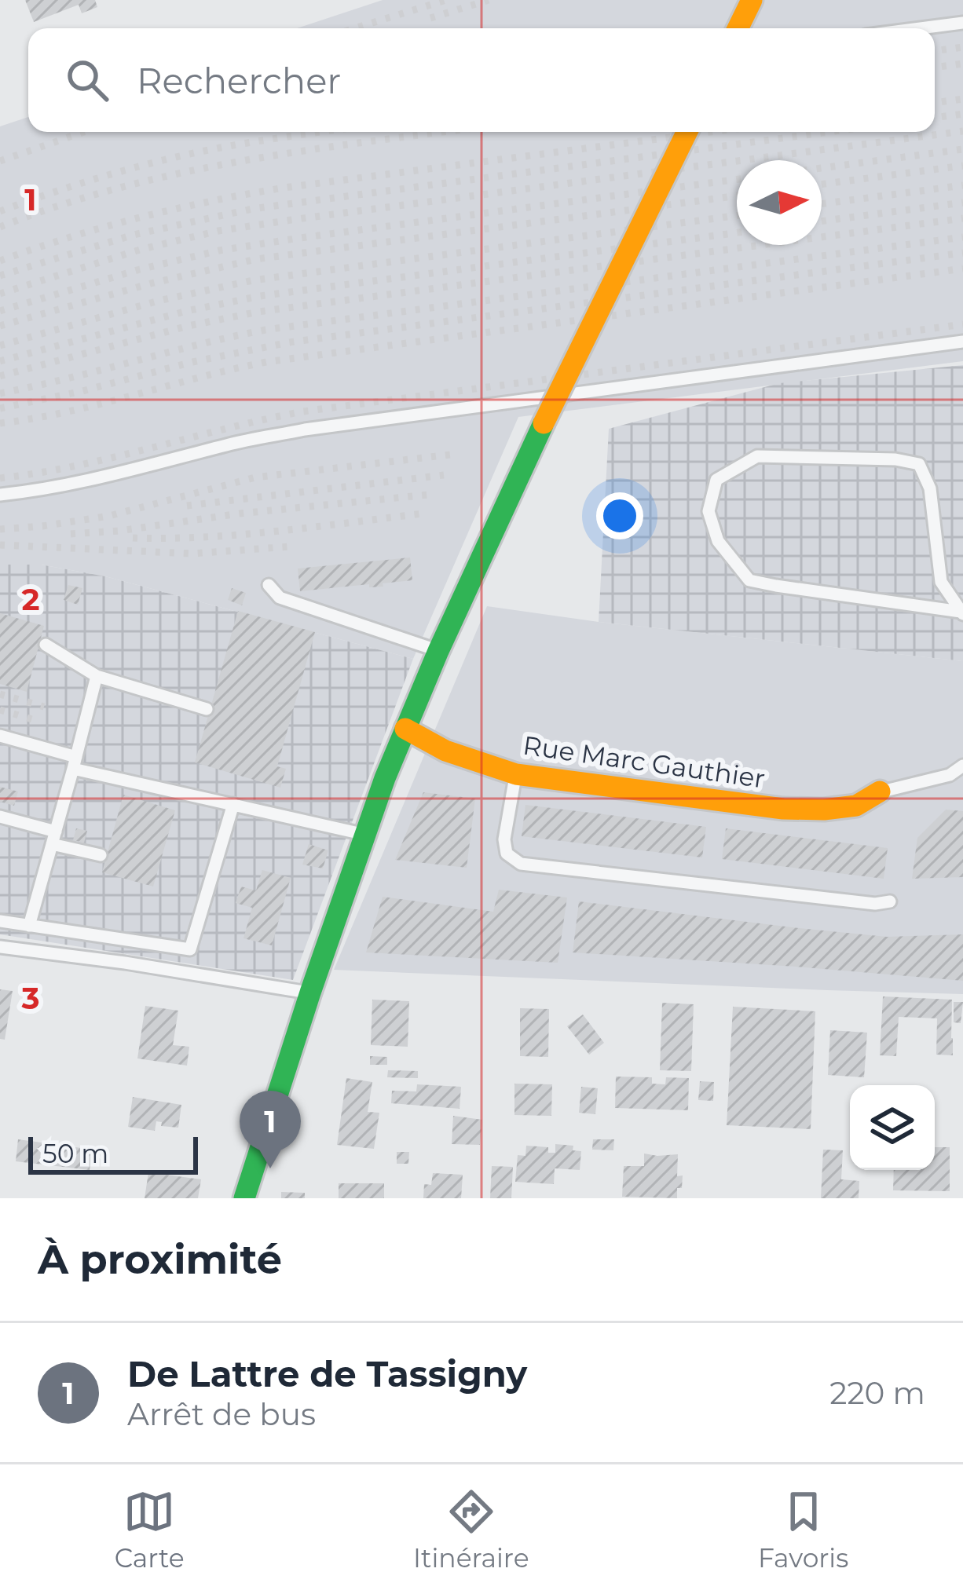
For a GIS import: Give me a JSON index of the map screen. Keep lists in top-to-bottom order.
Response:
{
  "streets": {
    "street": ["Rue Marc Gauthier"]
  },
  "scale_bar": "50 m",
  "north": "right",
  "page": {
    "search": "Rechercher",
    "pins": "1",
    "scale": "50 m",
    "heading": "À proximité",
    "list": [
      {
        "mark": "1",
        "name": "De Lattre de Tassigny",
        "note": "Arrêt de bus",
        "value": "220 m"
      }
    ],
    "nav": ["Carte", "Itinéraire", "Favoris"]
  },
  "grid": {
    "rows": ["1", "2", "3"]
  }
}
